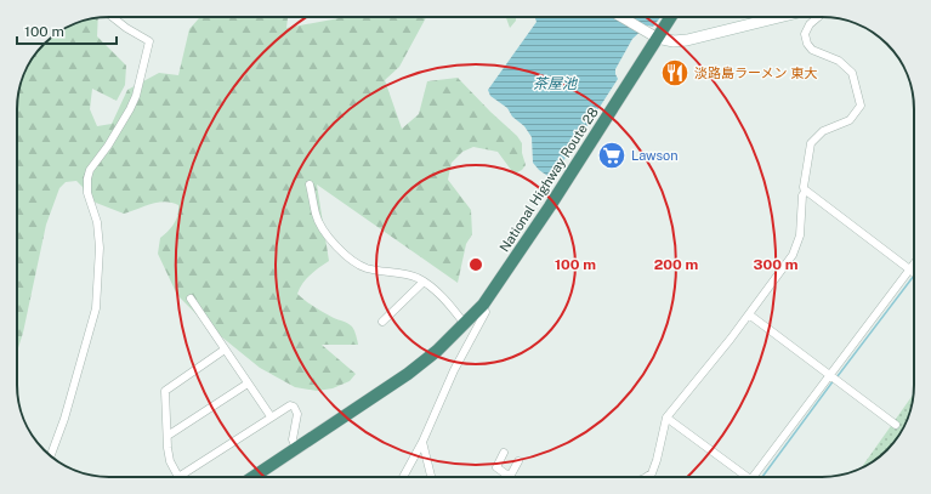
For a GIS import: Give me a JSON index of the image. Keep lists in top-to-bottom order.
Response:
{
  "streets": {
    "highway": ["National Highway Route 28"]
  },
  "water": ["茶屋池"],
  "places": {
    "restaurant": ["淡路島ラーメン 東大"],
    "supermarket": ["Lawson"]
  },
  "scale_bar": "100 m",
  "rings": ["100 m", "200 m", "300 m"]
}
